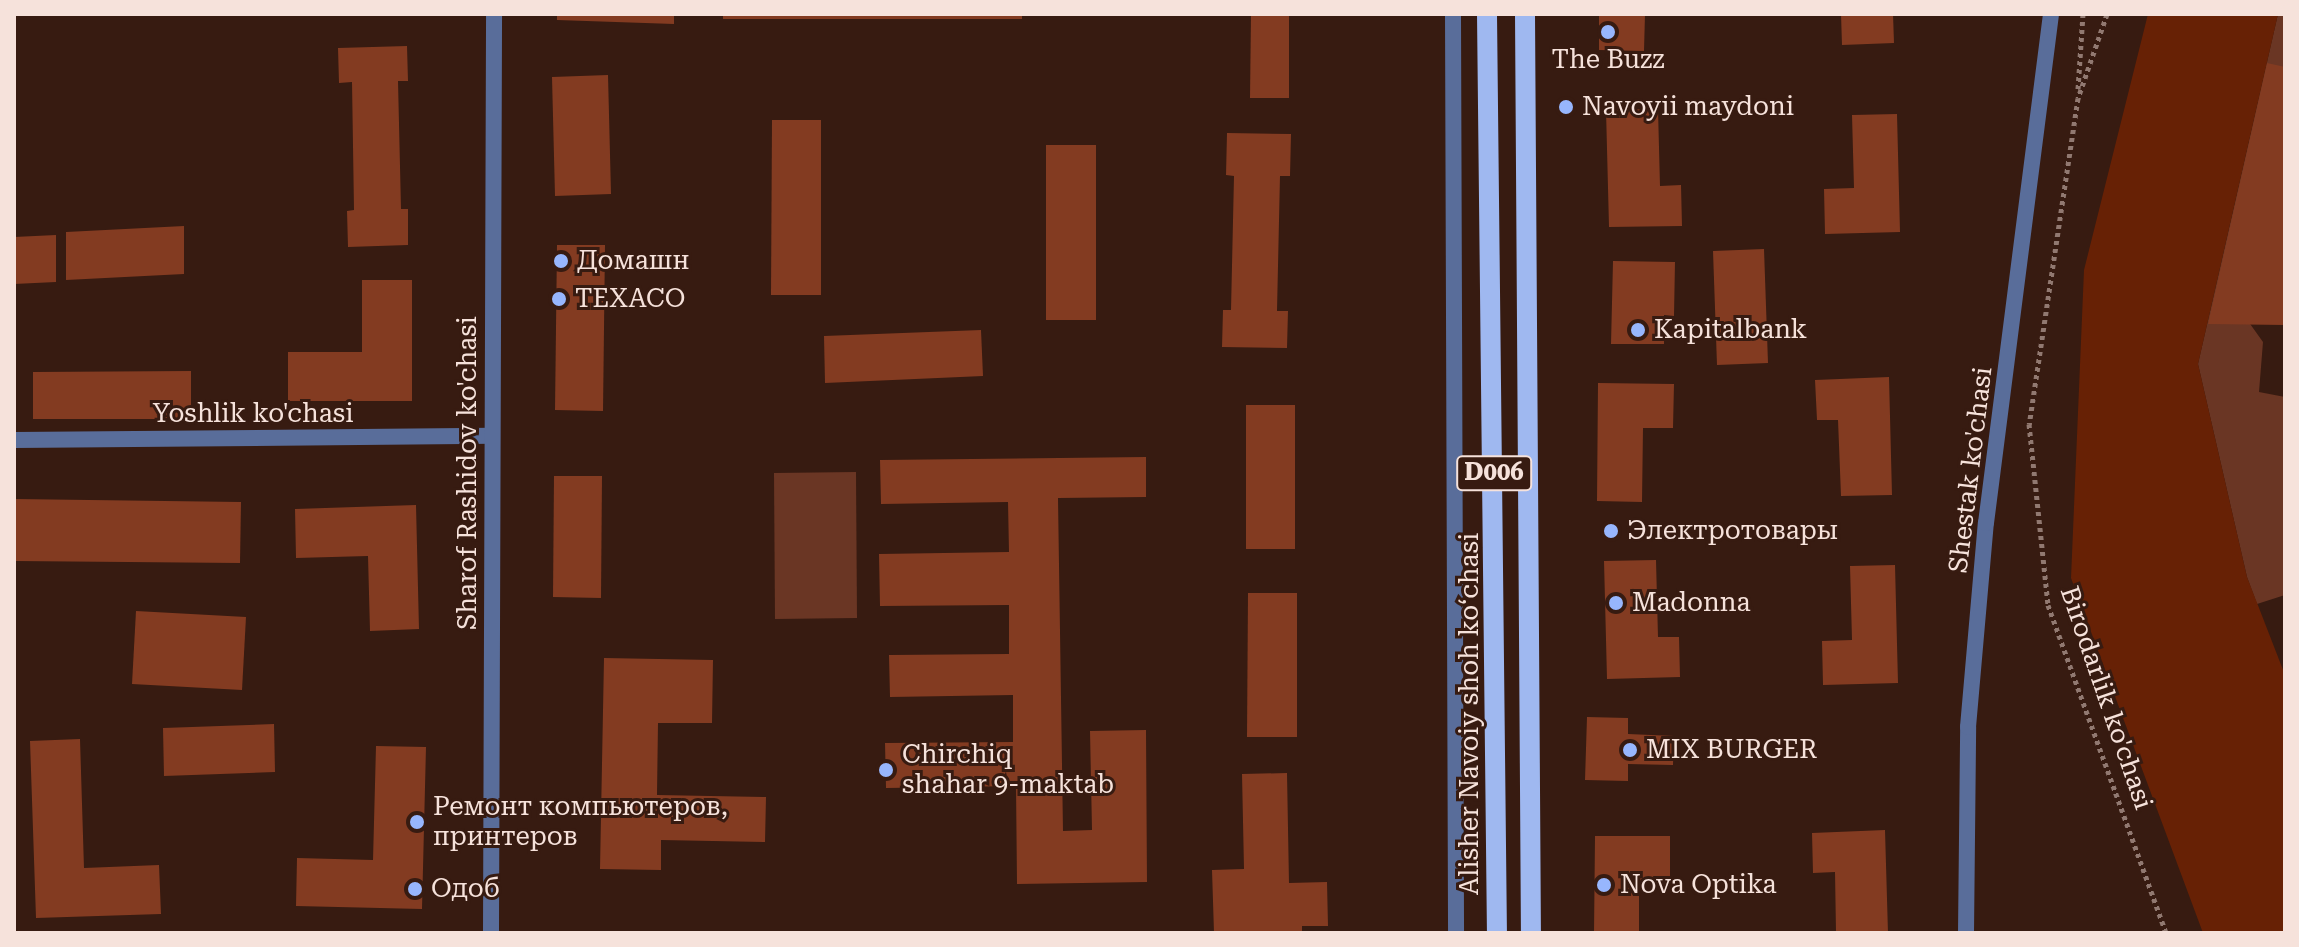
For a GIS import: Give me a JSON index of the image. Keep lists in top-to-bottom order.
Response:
{
  "streets": {
    "main road": ["D006", "Alisher Navoiy shoh koʻchasi"],
    "street": ["Yoshlik ko'chasi", "Shestak ko'chasi", "Sharof Rashidov ko'chasi"],
    "path": ["Birodarlik ko'chasi"]
  },
  "crossings": [
    ["Yoshlik ko'chasi", "Sharof Rashidov ko'chasi"]
  ],
  "places": [
    "The Buzz",
    "Navoyii maydoni",
    "Домашн",
    "TEXACO",
    "Kapitalbank",
    "Электротовары",
    "Madonna",
    "MIX BURGER",
    "Chirchiq shahar 9-maktab",
    "Ремонт компьютеров, принтеров",
    "Nova Optika",
    "Одоб"
  ]
}
